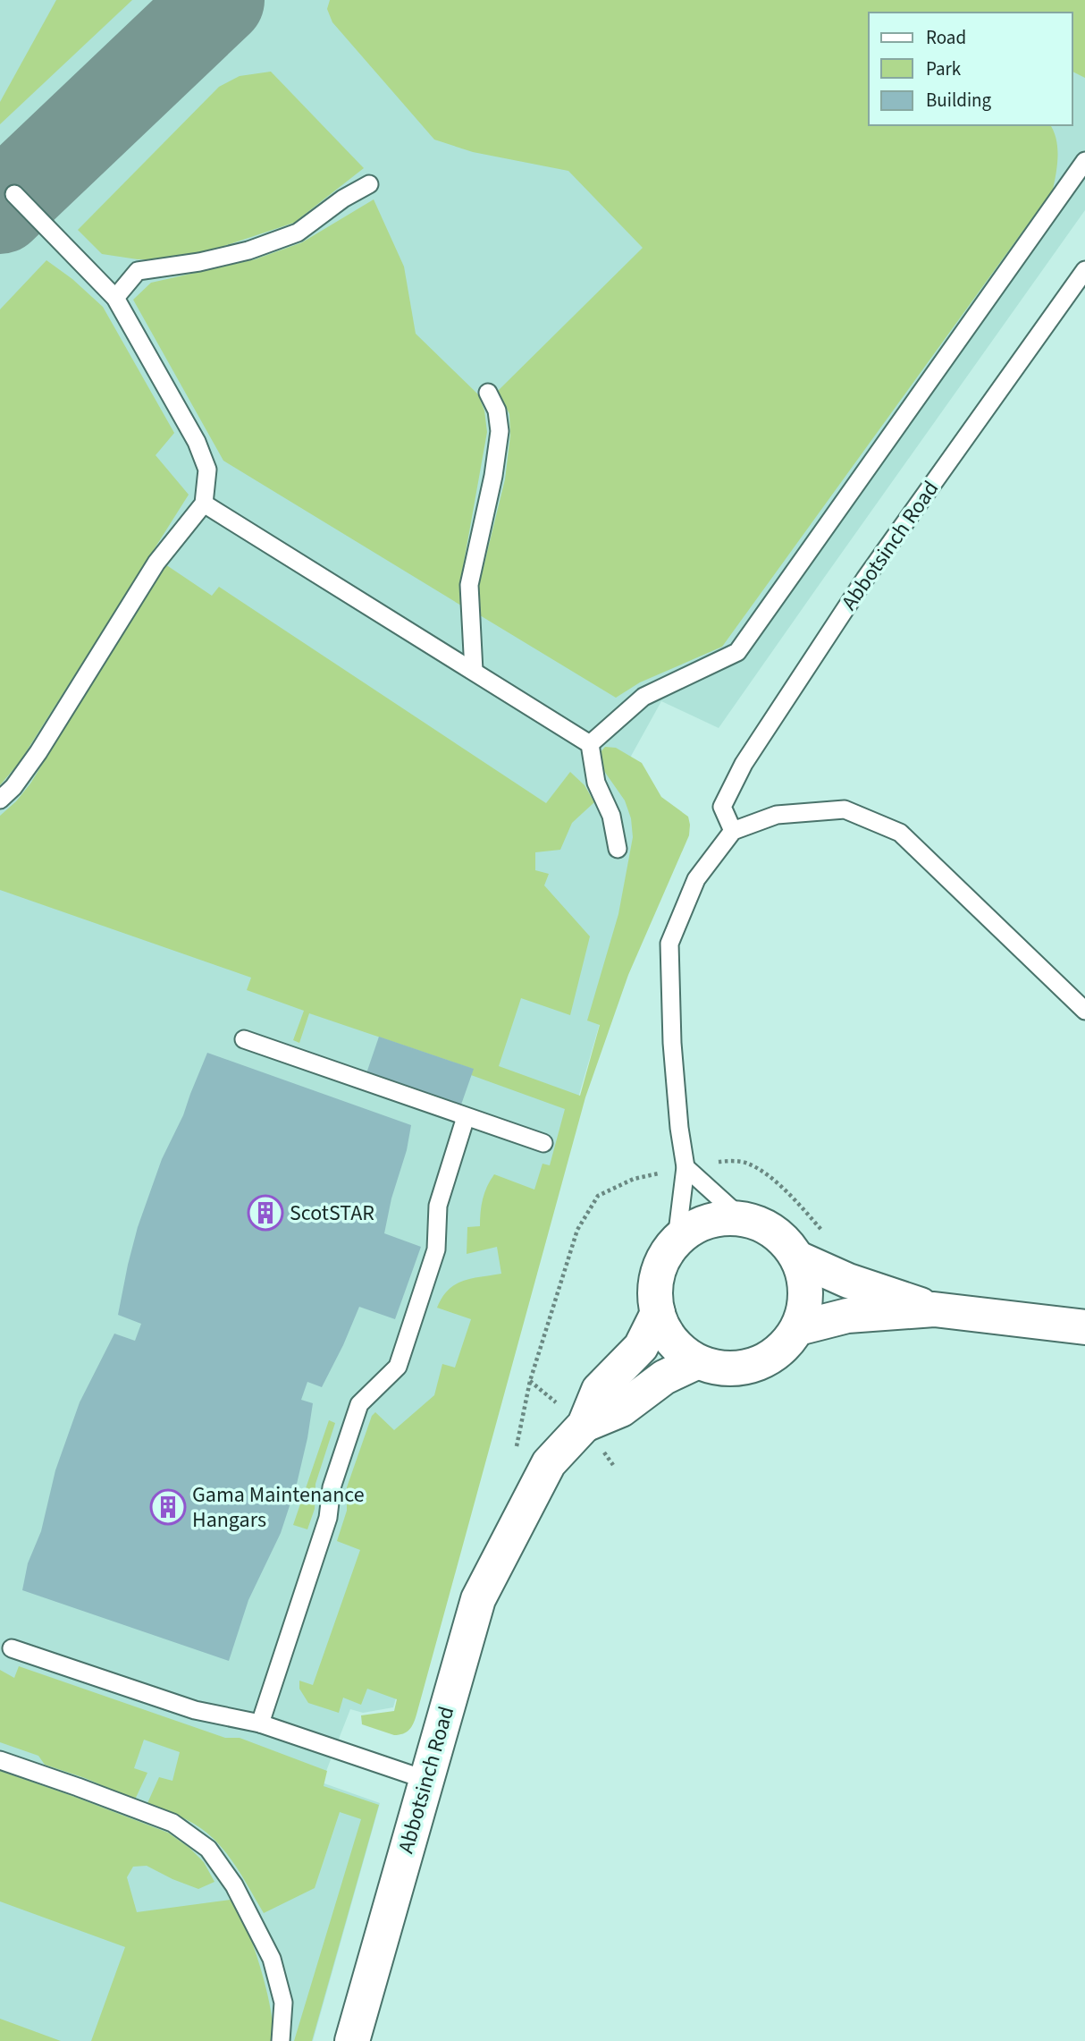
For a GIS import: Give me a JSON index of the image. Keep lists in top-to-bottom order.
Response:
{
  "streets": {
    "street": ["Abbotsinch Road"]
  },
  "places": {
    "building": ["ScotSTAR", "Gama Maintenance Hangars"]
  },
  "legend": ["Road", "Park", "Building"]
}
